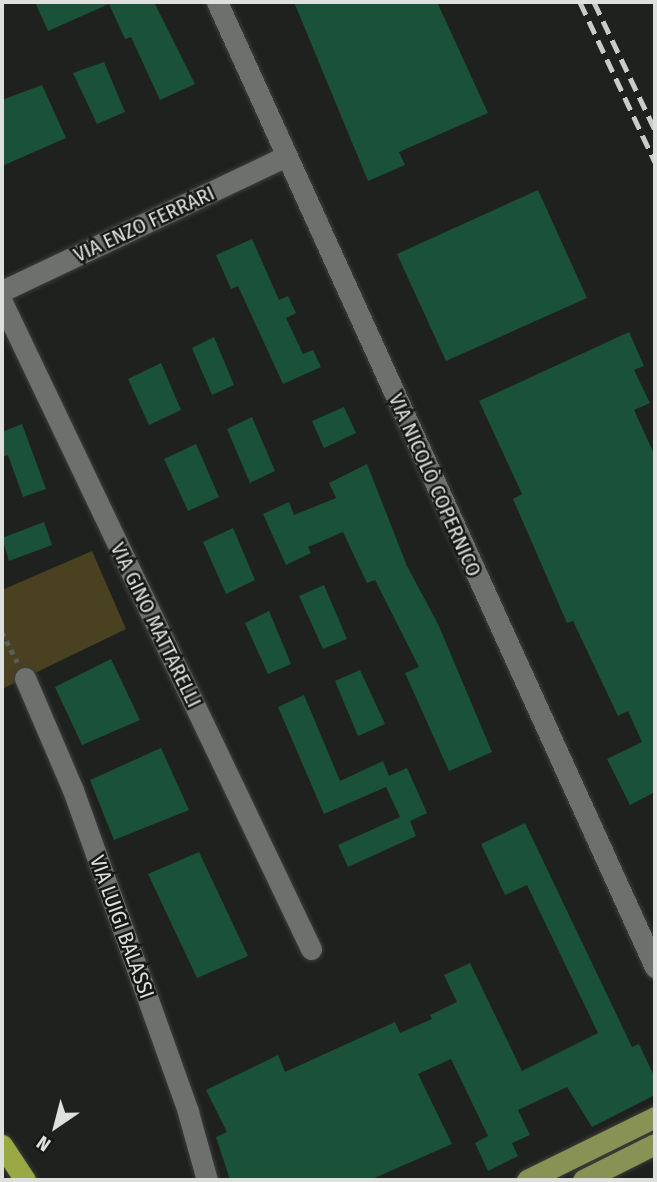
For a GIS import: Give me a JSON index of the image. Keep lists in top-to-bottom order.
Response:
{
  "streets": {
    "street": [
      "VIA ENZO FERRARI",
      "VIA NICOLÒ COPERNICO",
      "VIA GINO MATTARELLI",
      "VIA LUIGI BALASSI"
    ]
  },
  "crossings": [
    ["VIA ENZO FERRARI", "VIA NICOLÒ COPERNICO"]
  ],
  "north": "bottom left"
}
